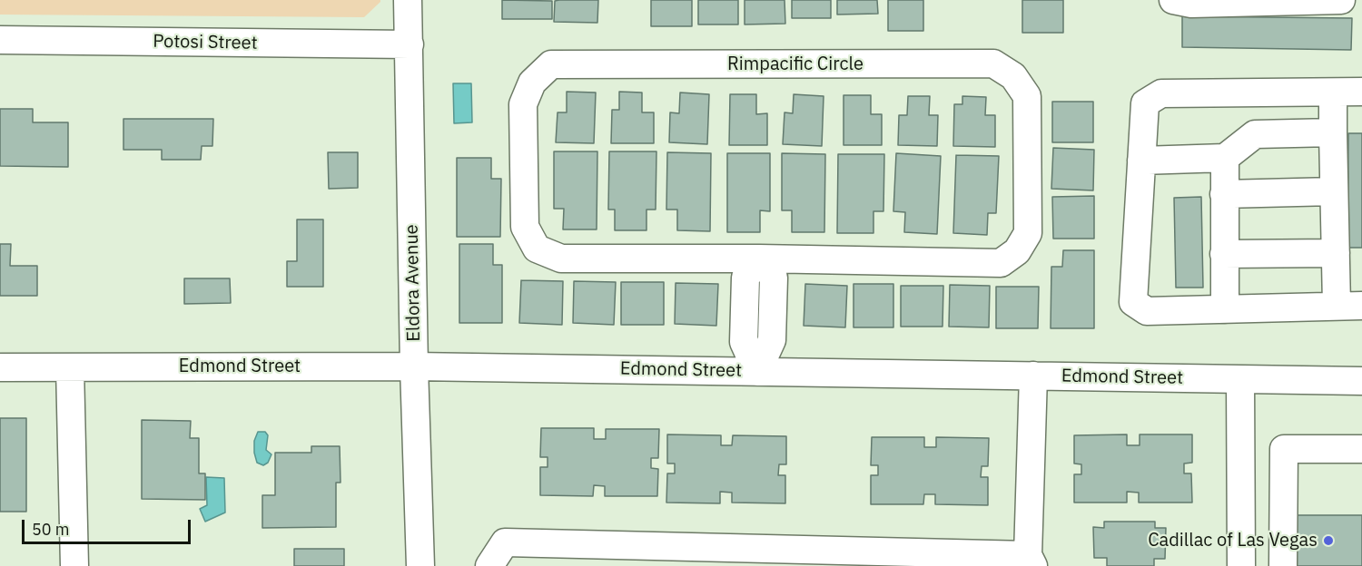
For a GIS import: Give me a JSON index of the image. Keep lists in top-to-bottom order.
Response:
{
  "streets": {
    "street": [
      "Potosi Street",
      "Rimpacific Circle",
      "Eldora Avenue",
      "Edmond Street"
    ]
  },
  "crossings": [
    ["Potosi Street", "Eldora Avenue"],
    ["Eldora Avenue", "Edmond Street"]
  ],
  "places": ["Cadillac of Las Vegas"],
  "scale_bar": "50 m"
}
